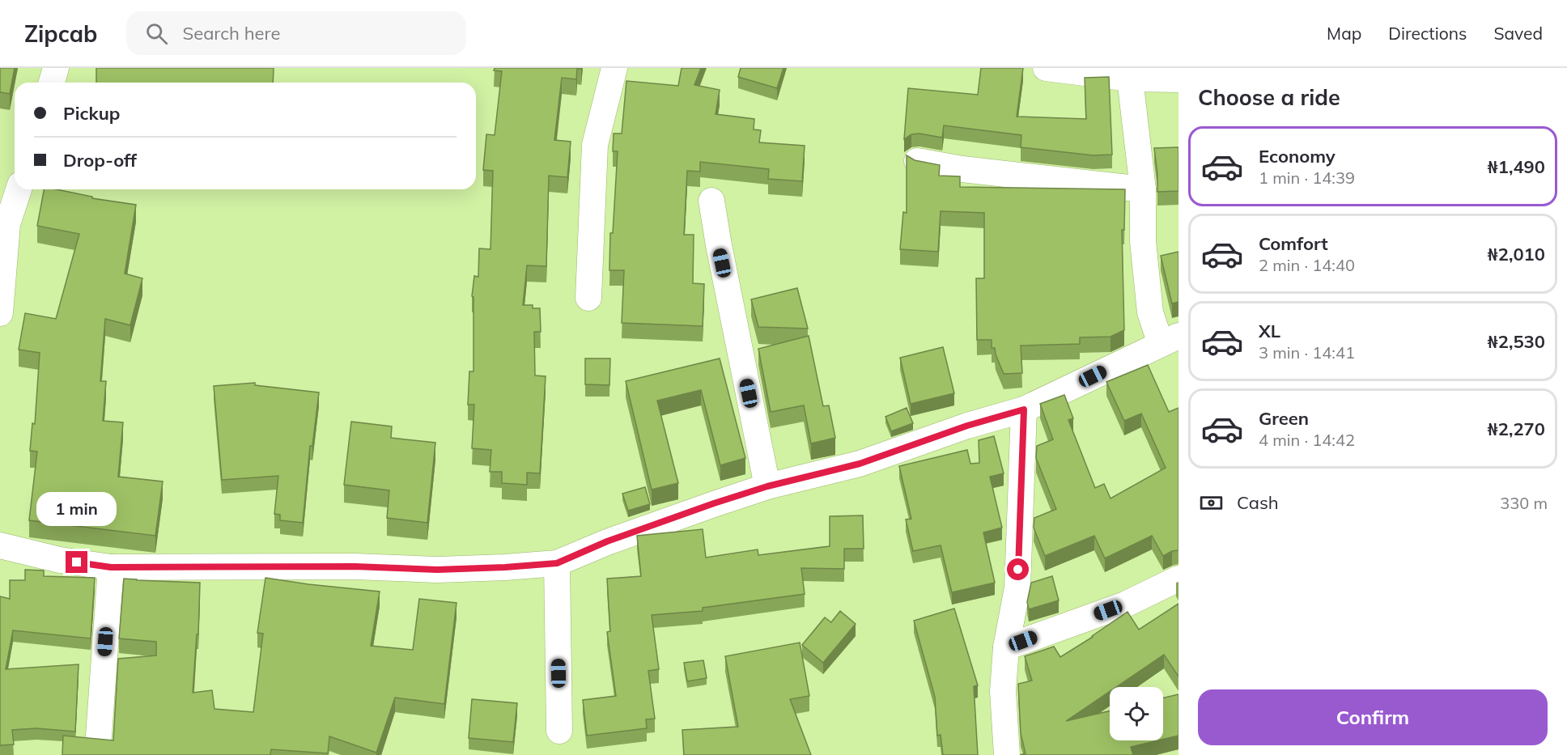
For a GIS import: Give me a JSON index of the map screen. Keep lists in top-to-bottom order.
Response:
{
  "page": {
    "header": "Zipcab",
    "search": "Search here",
    "nav": ["Map", "Directions", "Saved"],
    "heading": "Choose a ride",
    "banner": ["Pickup", "Drop-off"],
    "list": [
      {
        "name": "Economy",
        "note": "1 min · 14:39",
        "value": "₦1,490"
      },
      {
        "name": "Comfort",
        "note": "2 min · 14:40",
        "value": "₦2,010"
      },
      {
        "name": "XL",
        "note": "3 min · 14:41",
        "value": "₦2,530"
      },
      {
        "name": "Green",
        "note": "4 min · 14:42",
        "value": "₦2,270"
      }
    ],
    "pay": ["Cash", "330 m"],
    "bubble": "1 min",
    "buttons": "Confirm"
  }
}
